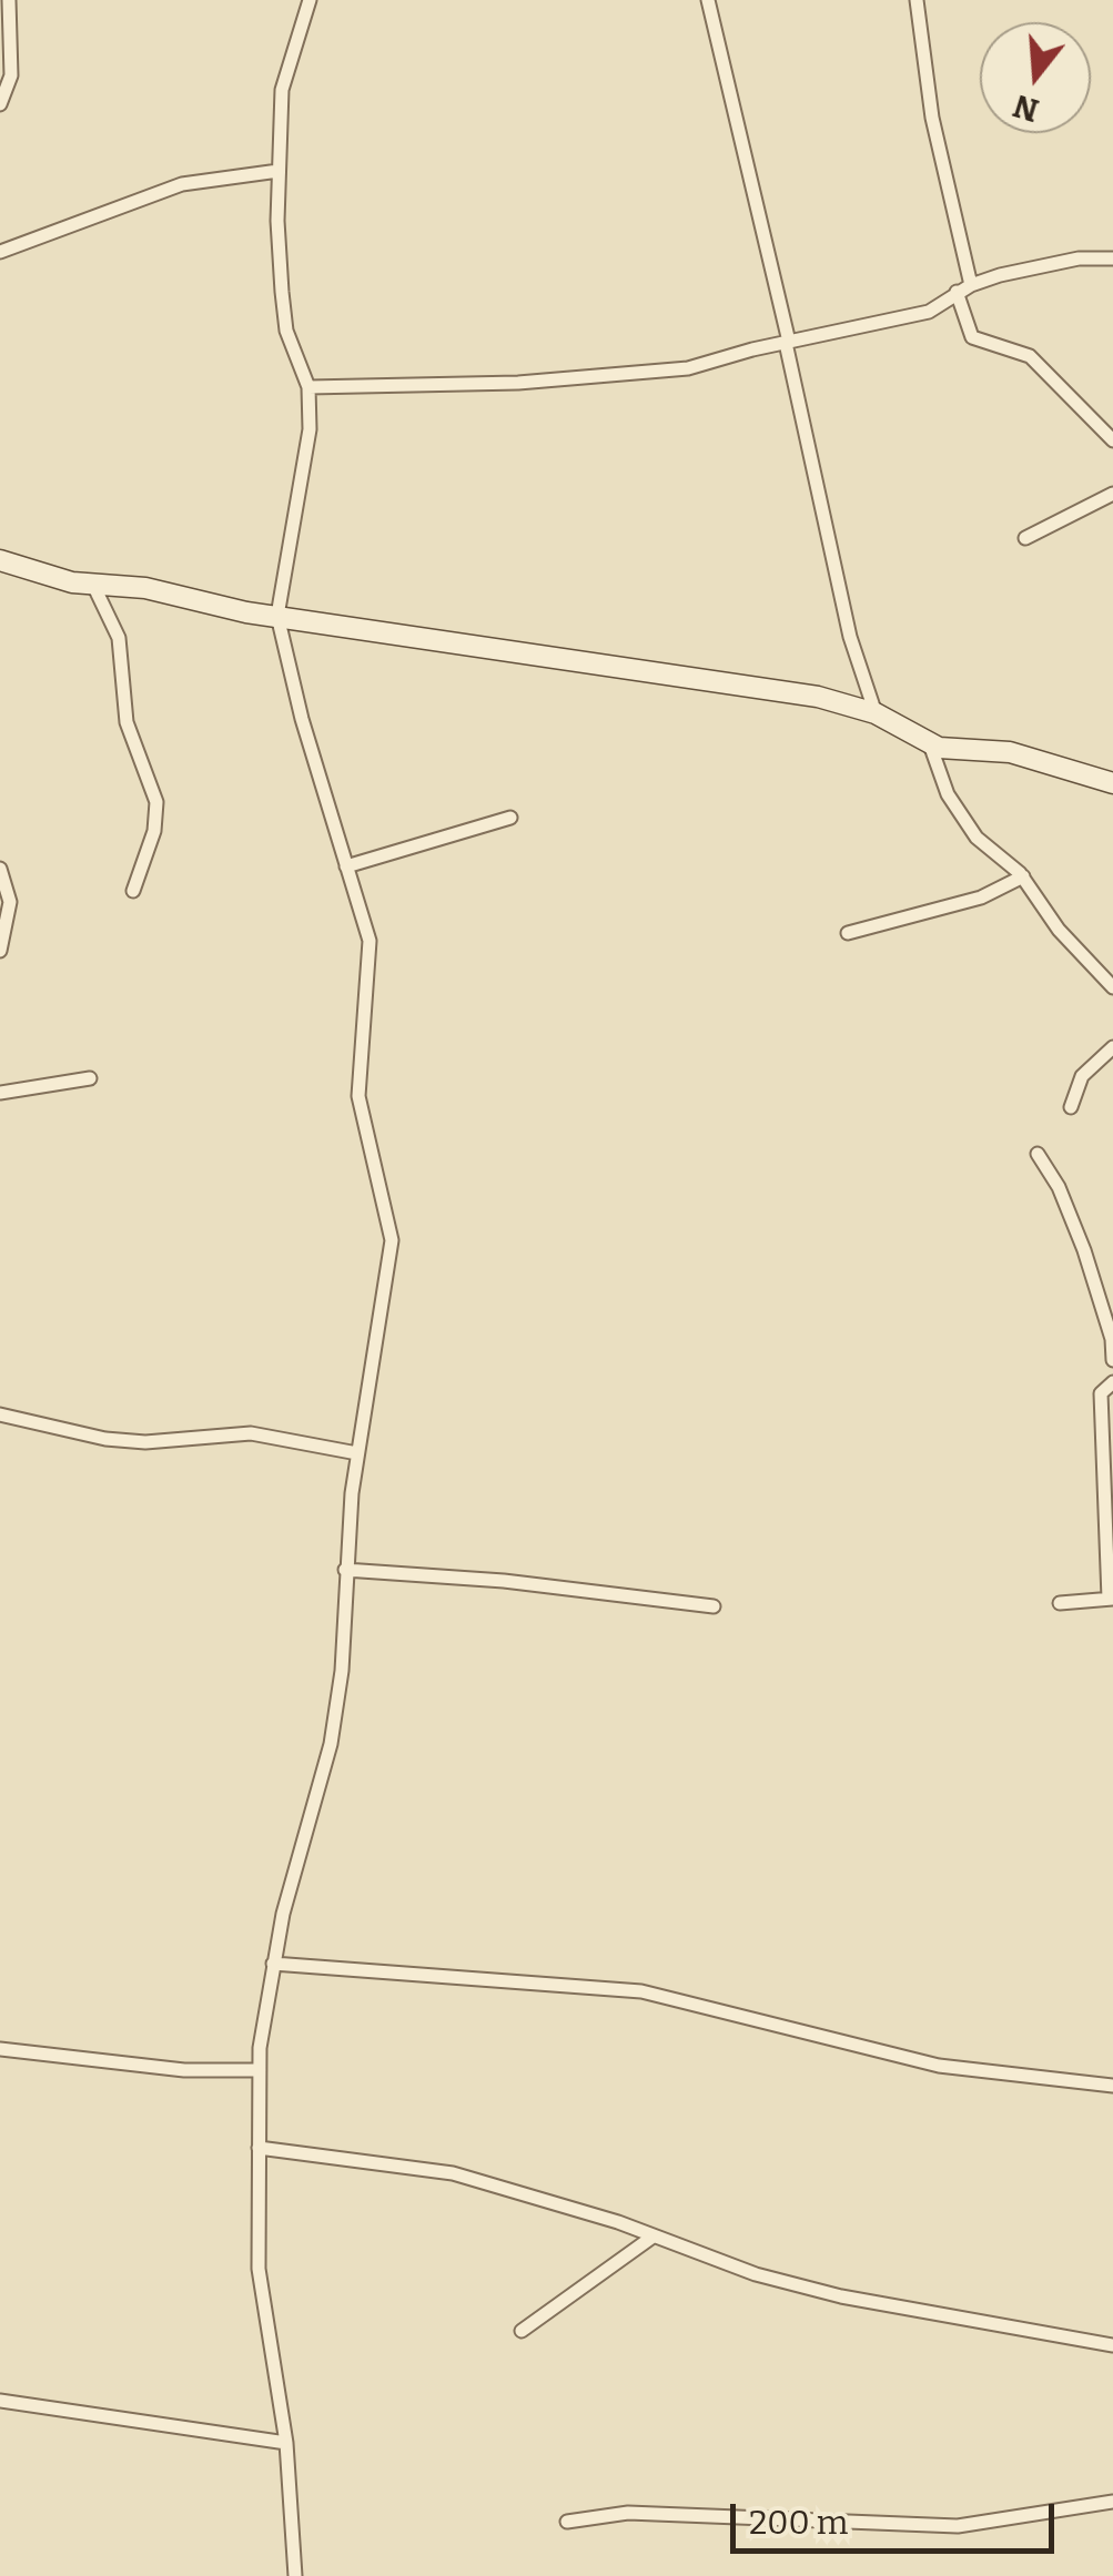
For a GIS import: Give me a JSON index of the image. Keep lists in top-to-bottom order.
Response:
{
  "scale_bar": "200 m",
  "north": "bottom"
}
